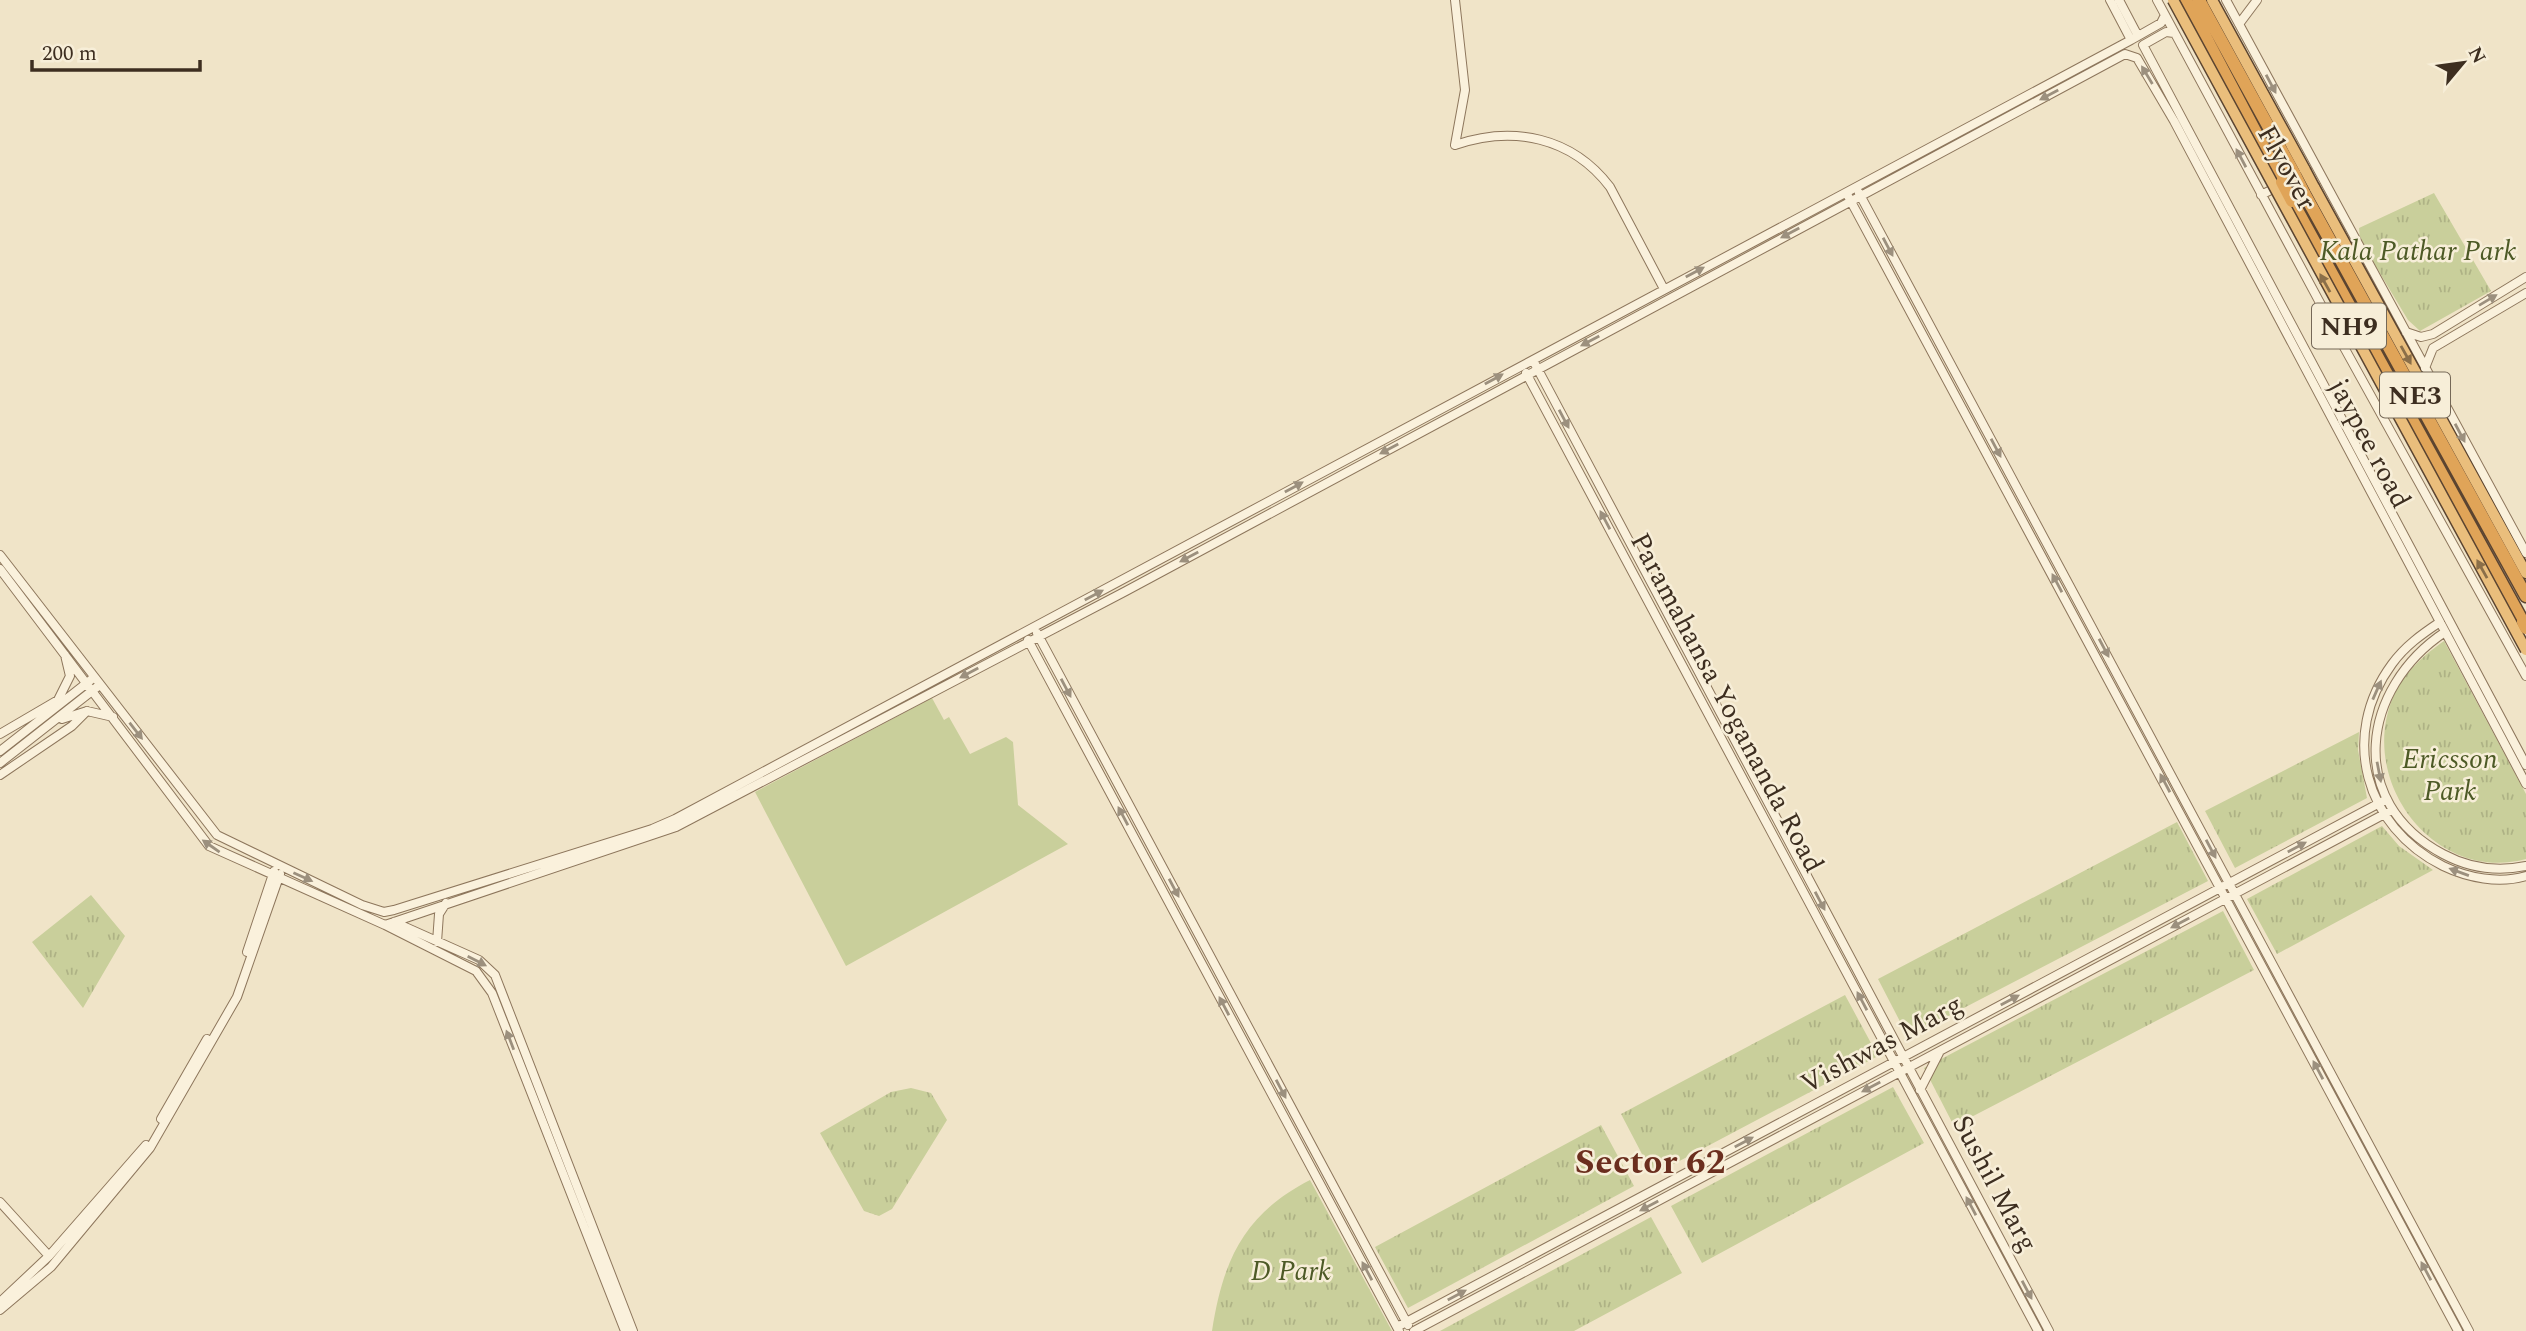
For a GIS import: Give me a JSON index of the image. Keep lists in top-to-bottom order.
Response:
{
  "streets": {
    "highway": ["Flyover", "NH9", "NE3"],
    "street": [
      "jaypee road",
      "Paramahansa Yogananda Road",
      "Vishwas Marg",
      "Sushil Marg"
    ]
  },
  "crossings": [
    ["Paramahansa Yogananda Road", "Vishwas Marg"],
    ["Paramahansa Yogananda Road", "Sushil Marg"],
    ["Vishwas Marg", "Sushil Marg"]
  ],
  "districts": ["Sector 62"],
  "parks": ["Kala Pathar Park", "Ericsson Park", "D Park"],
  "scale_bar": "200 m",
  "north": "top right"
}
